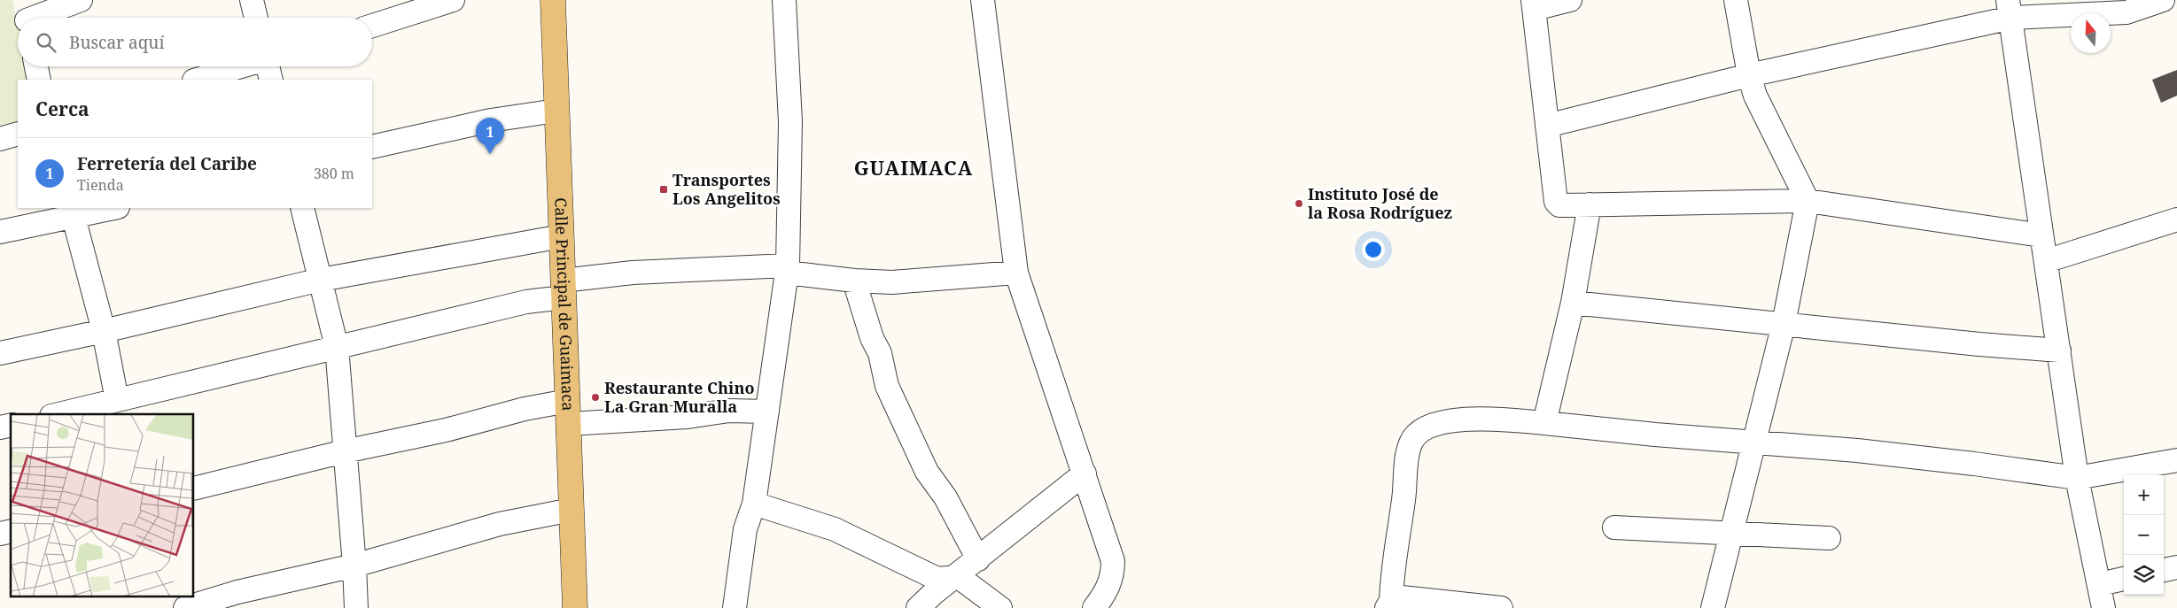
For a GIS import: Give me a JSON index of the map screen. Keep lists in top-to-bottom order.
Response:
{
  "streets": {
    "main road": ["Calle Principal de Guaimaca"]
  },
  "districts": ["GUAIMACA"],
  "places": {
    "transit": ["Transportes Los Angelitos"],
    "other": ["Instituto José de la Rosa Rodríguez", "Restaurante Chino La Gran Muralla"]
  },
  "north": "top",
  "page": {
    "search": "Buscar aquí",
    "heading": "Cerca",
    "pins": "1",
    "list": [
      {
        "mark": "1",
        "name": "Ferretería del Caribe",
        "note": "Tienda",
        "value": "380 m"
      }
    ],
    "map_buttons": ["+", "−"]
  }
}
